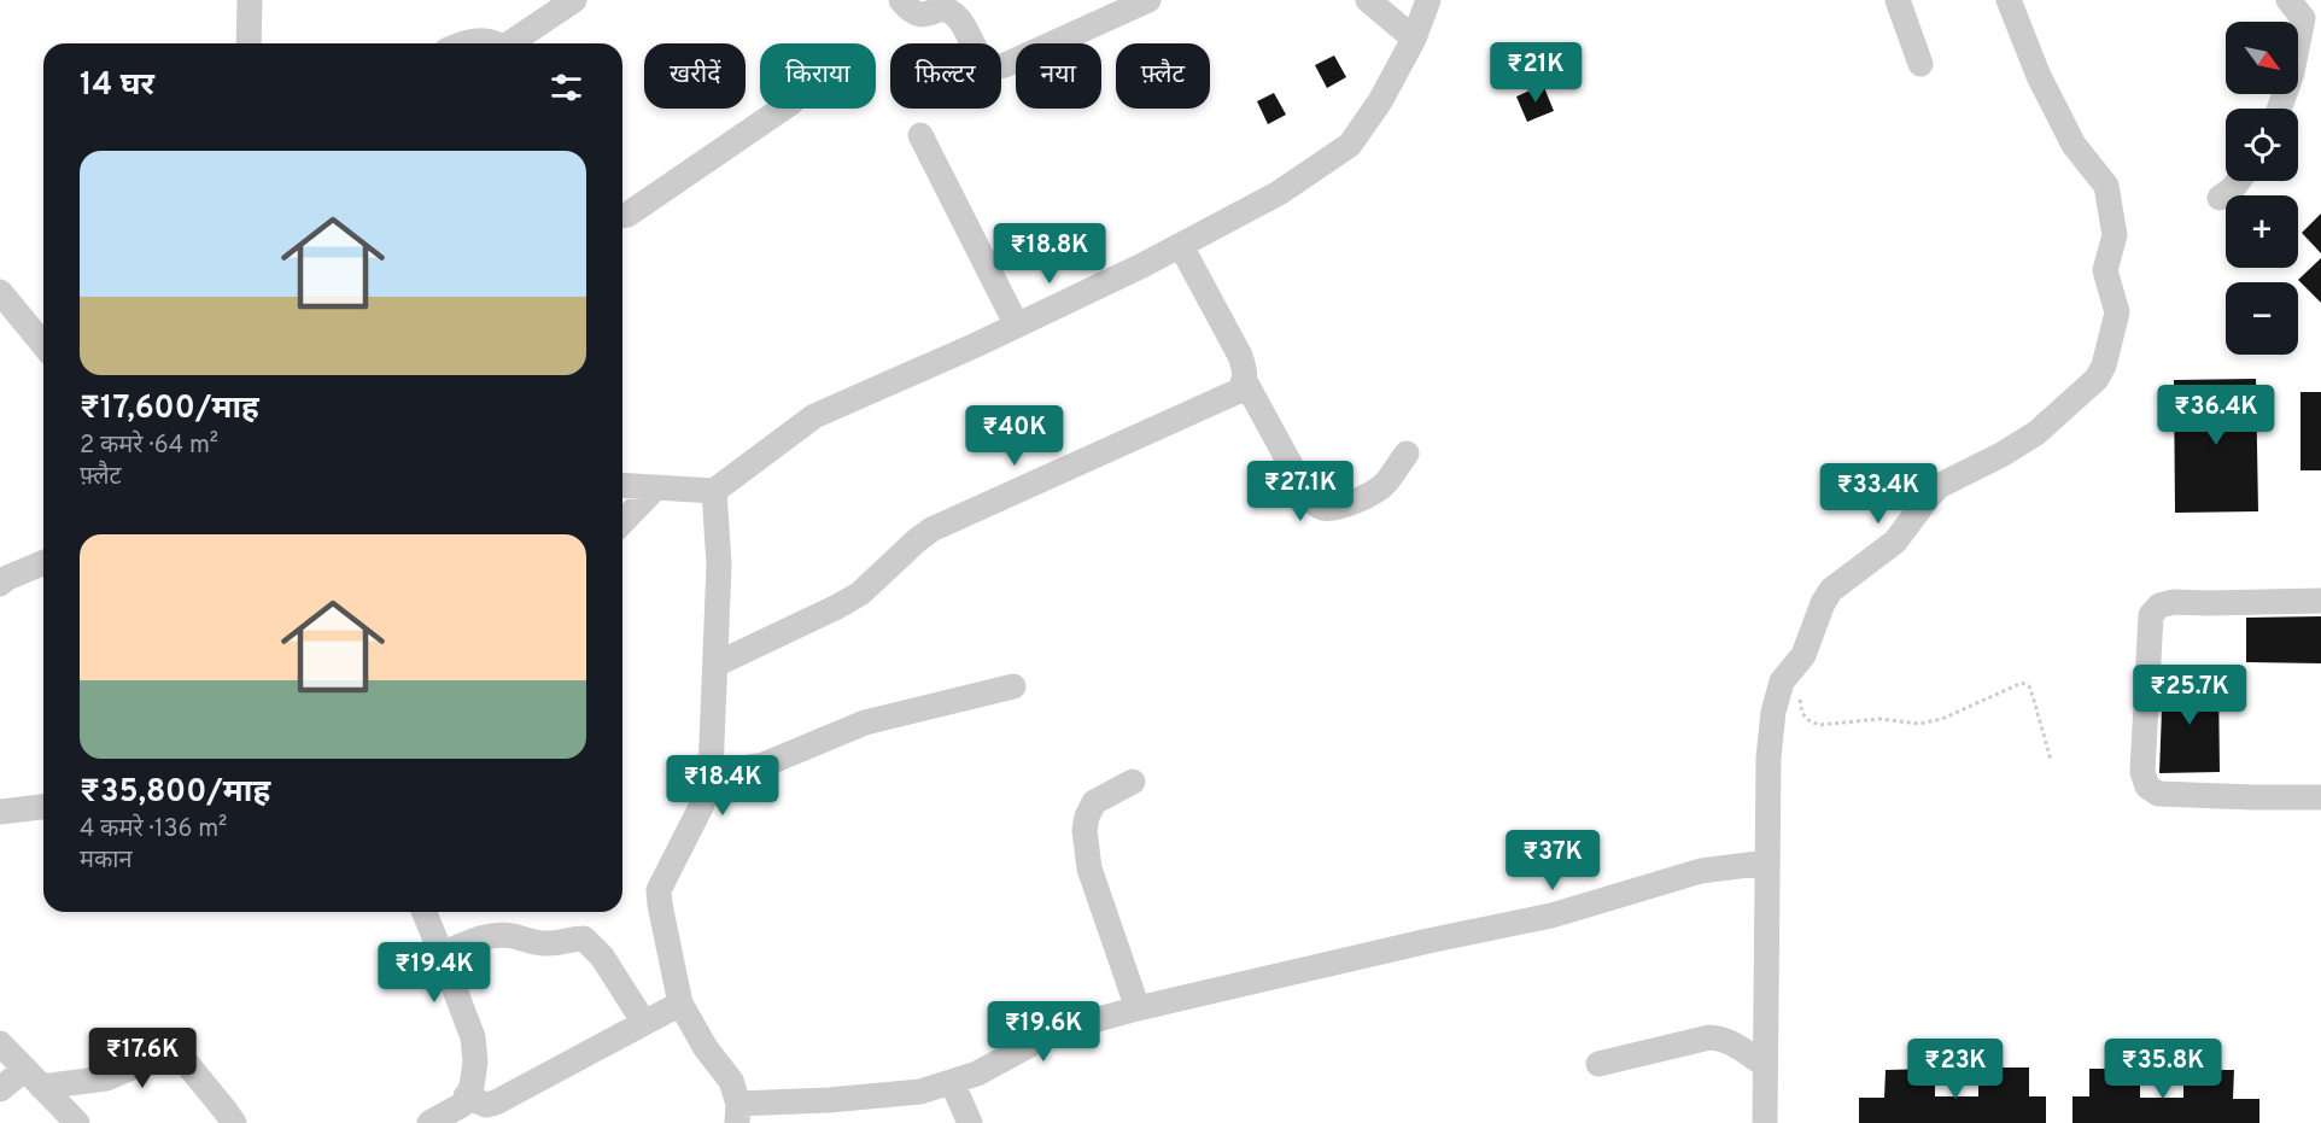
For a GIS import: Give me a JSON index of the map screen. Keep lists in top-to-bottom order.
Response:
{
  "north": "bottom right",
  "page": {
    "map_buttons": ["+", "−"],
    "price": [
      "₹21K",
      "₹18.8K",
      "₹36.4K",
      "₹40K",
      "₹27.1K",
      "₹33.4K",
      "₹25.7K",
      "₹18.4K",
      "₹37K",
      "₹19.4K",
      "₹19.6K",
      "₹17.6K",
      "₹23K",
      "₹35.8K"
    ],
    "chip": [
      "खरीदें",
      "किराया",
      "फ़िल्टर",
      "नया",
      "फ़्लैट"
    ],
    "heading": "14 घर",
    "list": [
      {
        "name": "₹17,600/माह",
        "note": "2 कमरे · 64 m² · फ़्लैट"
      },
      {
        "name": "₹35,800/माह",
        "note": "4 कमरे · 136 m² · मकान"
      }
    ]
  }
}
